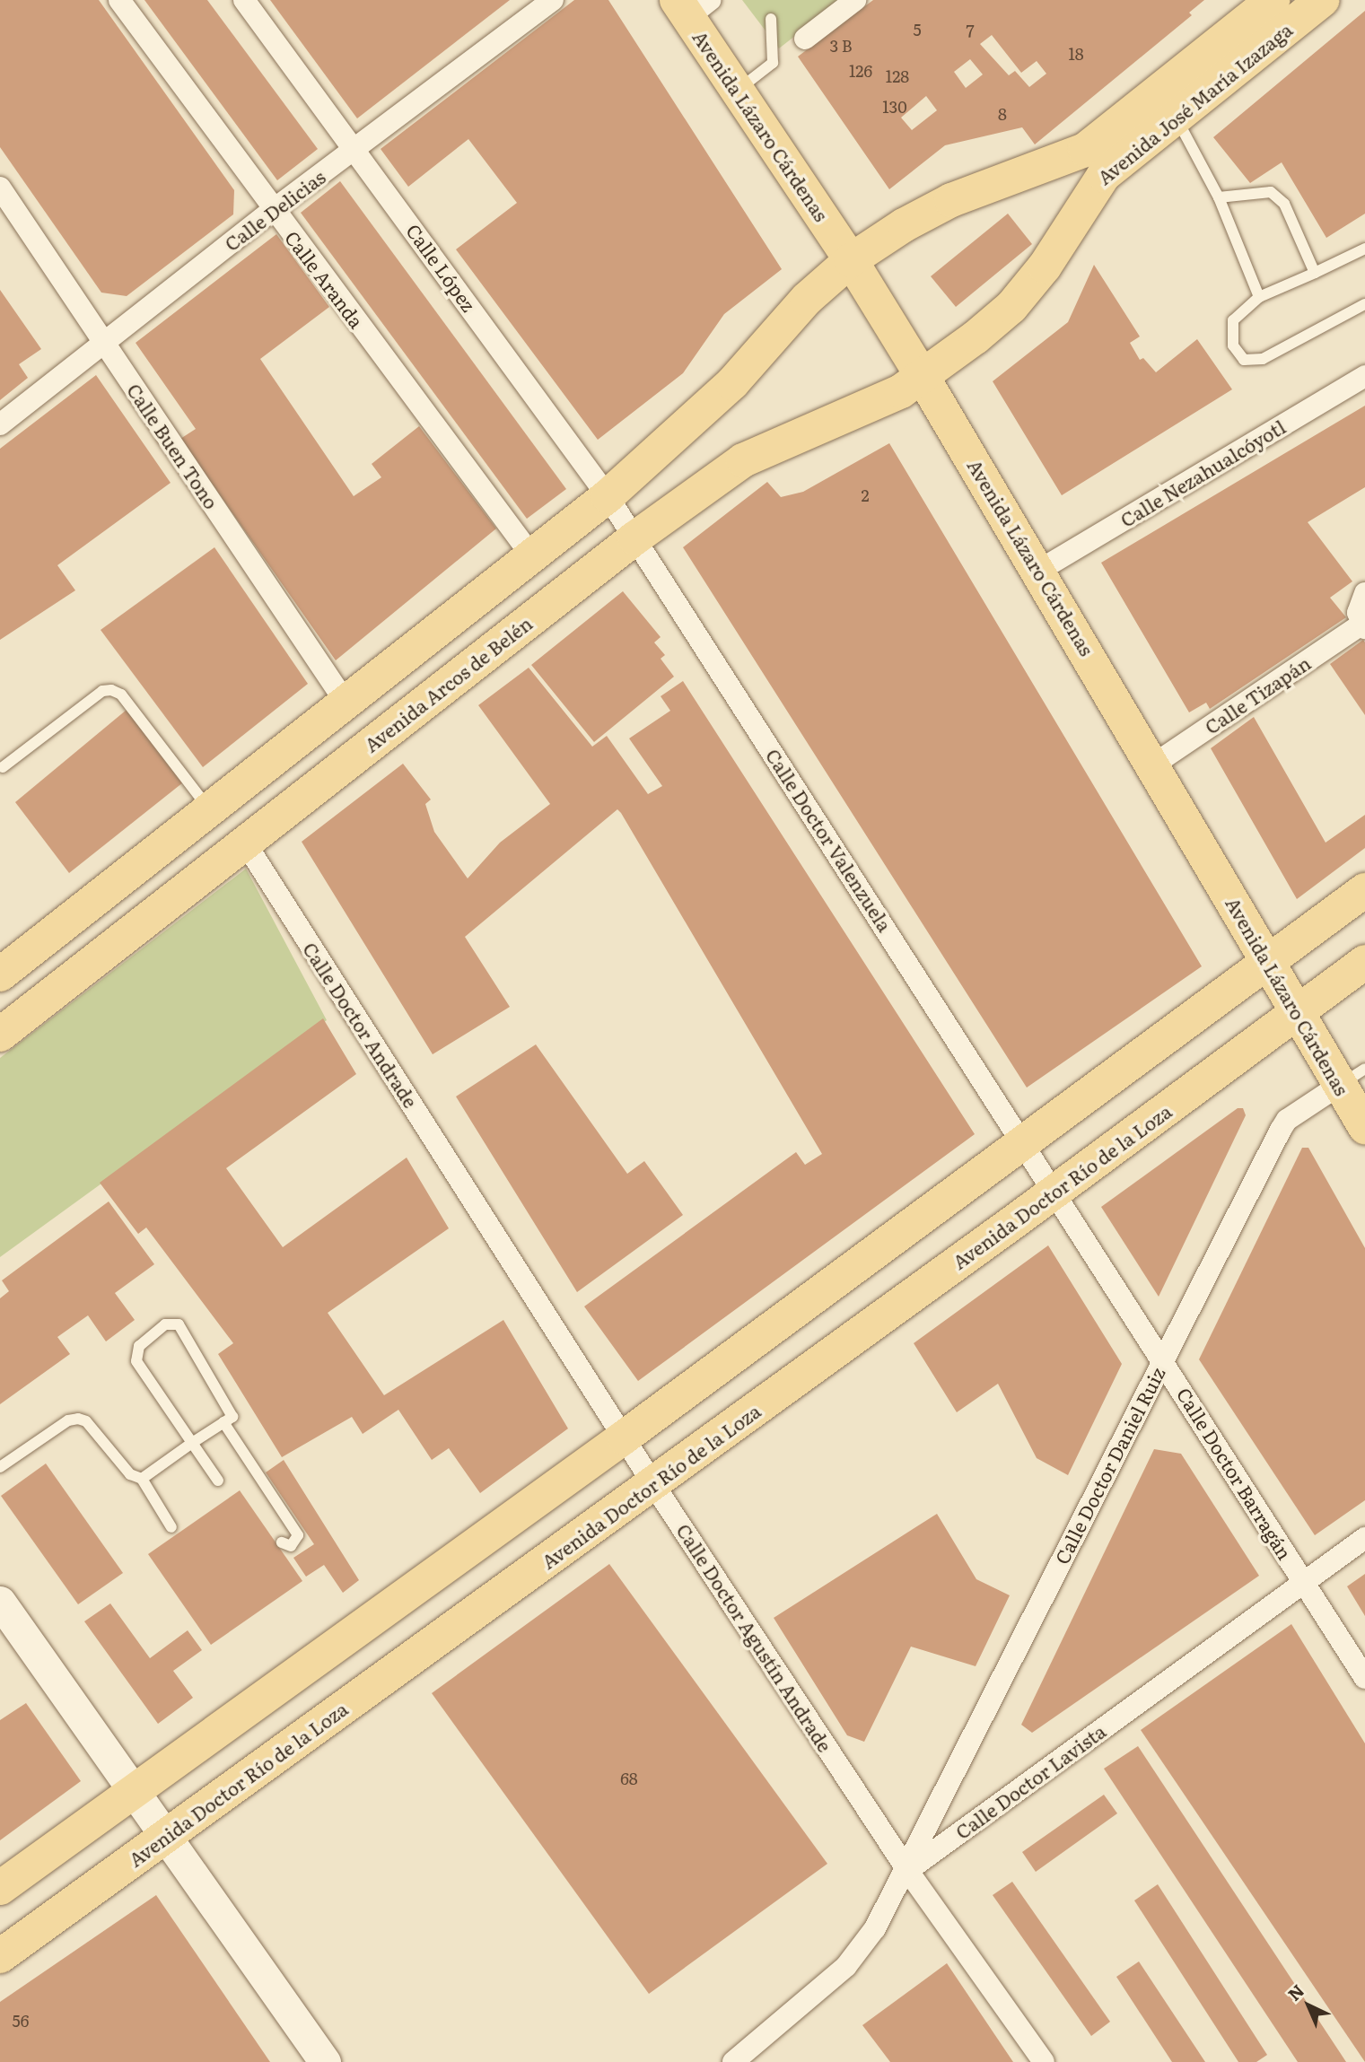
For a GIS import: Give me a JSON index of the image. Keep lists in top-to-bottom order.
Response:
{
  "streets": {
    "main road": [
      "Avenida José María Izazaga",
      "Avenida Lázaro Cárdenas",
      "Avenida Arcos de Belén",
      "Avenida Doctor Río de la Loza"
    ],
    "street": [
      "Calle Delicias",
      "Calle López",
      "Calle Aranda",
      "Calle Buen Tono",
      "Calle Nezahualcóyotl",
      "Calle Tizapán",
      "Calle Doctor Valenzuela",
      "Calle Doctor Andrade",
      "Calle Doctor Daniel Ruiz",
      "Calle Doctor Barragán",
      "Calle Doctor Agustín Andrade",
      "Calle Doctor Lavista"
    ]
  },
  "crossings": [
    ["Avenida José María Izazaga", "Avenida Lázaro Cárdenas"],
    ["Avenida José María Izazaga", "Avenida Arcos de Belén"],
    ["Avenida Lázaro Cárdenas", "Calle Nezahualcóyotl"],
    ["Avenida Lázaro Cárdenas", "Avenida Arcos de Belén"],
    ["Avenida Lázaro Cárdenas", "Calle Tizapán"],
    ["Avenida Lázaro Cárdenas", "Avenida Doctor Río de la Loza"],
    ["Avenida Lázaro Cárdenas", "Calle Doctor Daniel Ruiz"],
    ["Calle Delicias", "Calle López"],
    ["Calle Delicias", "Calle Aranda"],
    ["Calle Delicias", "Calle Buen Tono"],
    ["Calle López", "Avenida Arcos de Belén"],
    ["Calle López", "Calle Doctor Valenzuela"],
    ["Avenida Arcos de Belén", "Calle Doctor Valenzuela"],
    ["Avenida Arcos de Belén", "Calle Doctor Andrade"],
    ["Calle Doctor Valenzuela", "Calle Doctor Barragán"],
    ["Calle Doctor Andrade", "Calle Doctor Agustín Andrade"],
    ["Avenida Doctor Río de la Loza", "Calle Doctor Barragán"],
    ["Avenida Doctor Río de la Loza", "Calle Doctor Agustín Andrade"],
    ["Calle Doctor Daniel Ruiz", "Calle Doctor Barragán"],
    ["Calle Doctor Daniel Ruiz", "Calle Doctor Agustín Andrade"],
    ["Calle Doctor Daniel Ruiz", "Calle Doctor Lavista"],
    ["Calle Doctor Barragán", "Calle Doctor Lavista"],
    ["Calle Doctor Agustín Andrade", "Calle Doctor Lavista"]
  ],
  "house_numbers": [
    "5",
    "7",
    "3 B",
    "18",
    "126",
    "128",
    "130",
    "8",
    "2",
    "68",
    "56"
  ],
  "north": "top left"
}
